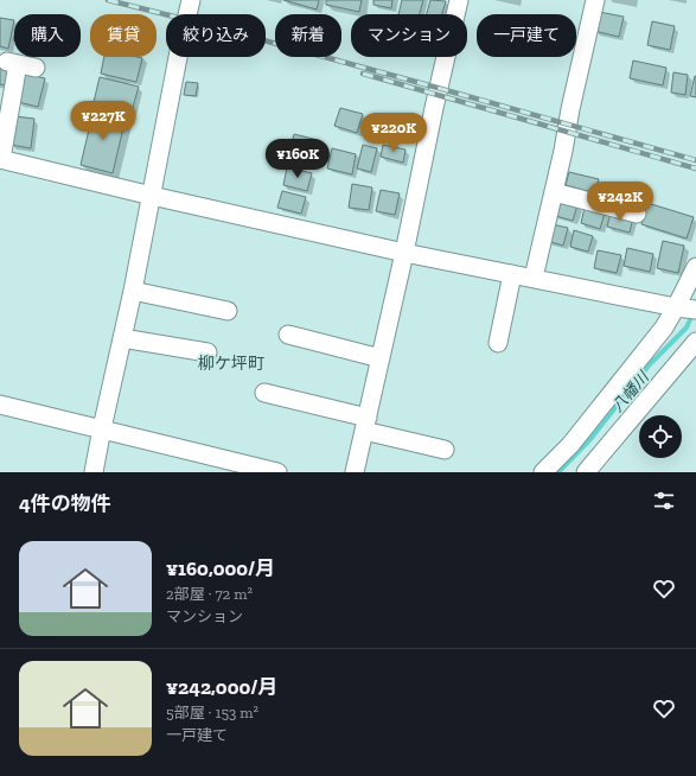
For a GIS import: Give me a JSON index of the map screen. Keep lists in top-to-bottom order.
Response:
{
  "districts": ["柳ケ坪町"],
  "water": ["八幡川"],
  "page": {
    "chip": [
      "購入",
      "賃貸",
      "絞り込み",
      "新着",
      "マンション",
      "一戸建て"
    ],
    "price": [
      "¥227K",
      "¥220K",
      "¥160K",
      "¥242K"
    ],
    "heading": "4件の物件",
    "list": [
      {
        "name": "¥160,000/月",
        "note": "2部屋 · 72 m² · マンション"
      },
      {
        "name": "¥242,000/月",
        "note": "5部屋 · 153 m² · 一戸建て"
      }
    ]
  }
}
